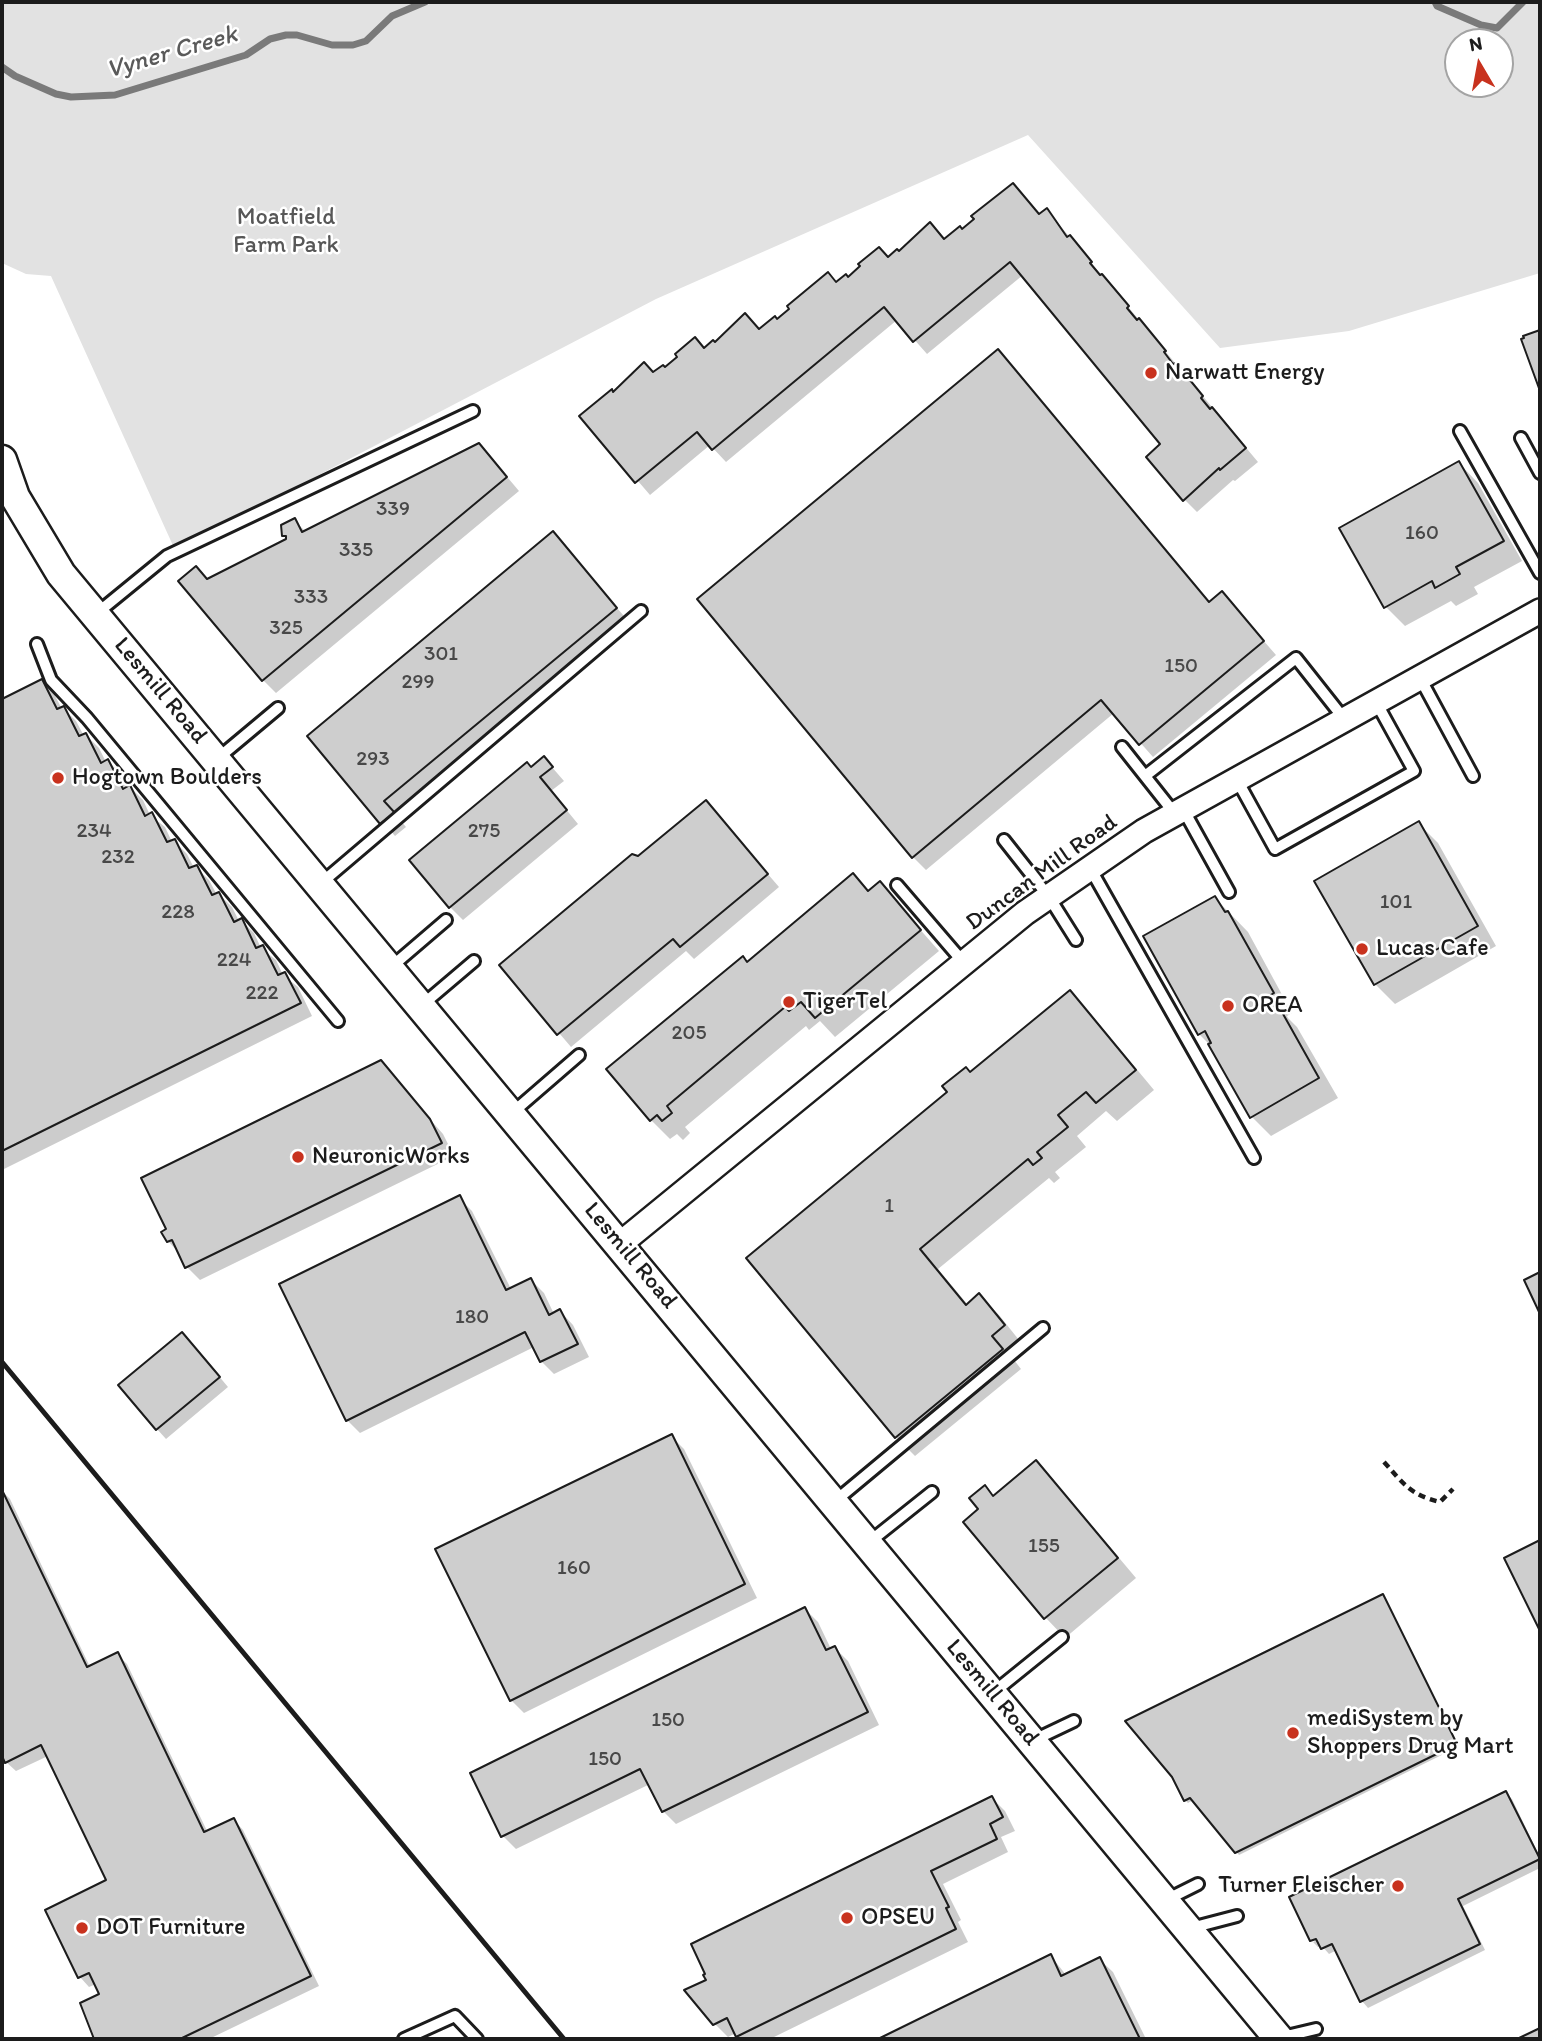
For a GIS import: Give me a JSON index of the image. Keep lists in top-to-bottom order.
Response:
{
  "streets": {
    "street": ["Lesmill Road", "Duncan Mill Road"]
  },
  "crossings": [
    ["Lesmill Road", "Duncan Mill Road"]
  ],
  "water": ["Vyner Creek"],
  "parks": ["Moatfield Farm Park"],
  "places": [
    "Narwatt Energy",
    "Hogtown Boulders",
    "Lucas Cafe",
    "TigerTel",
    "OREA",
    "NeuronicWorks",
    "mediSystem by Shoppers Drug Mart",
    "Turner Fleischer",
    "OPSEU",
    "DOT Furniture"
  ],
  "house_numbers": [
    "339",
    "160",
    "335",
    "333",
    "325",
    "301",
    "150",
    "299",
    "293",
    "234",
    "275",
    "232",
    "101",
    "228",
    "224",
    "222",
    "205",
    "1",
    "180",
    "155",
    "160",
    "150",
    "150"
  ],
  "north": "top"
}
